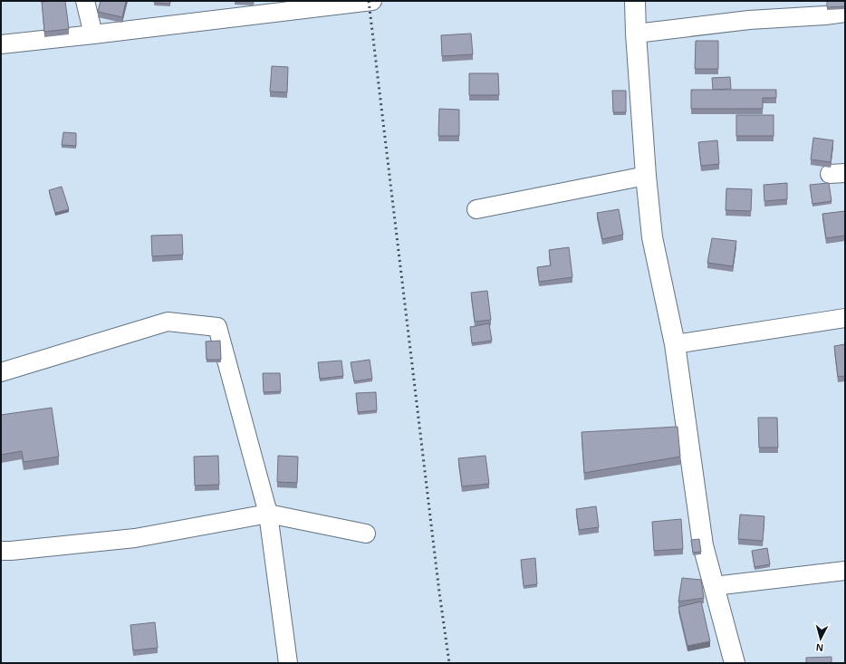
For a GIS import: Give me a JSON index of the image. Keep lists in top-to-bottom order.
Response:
{
  "north": "bottom"
}
